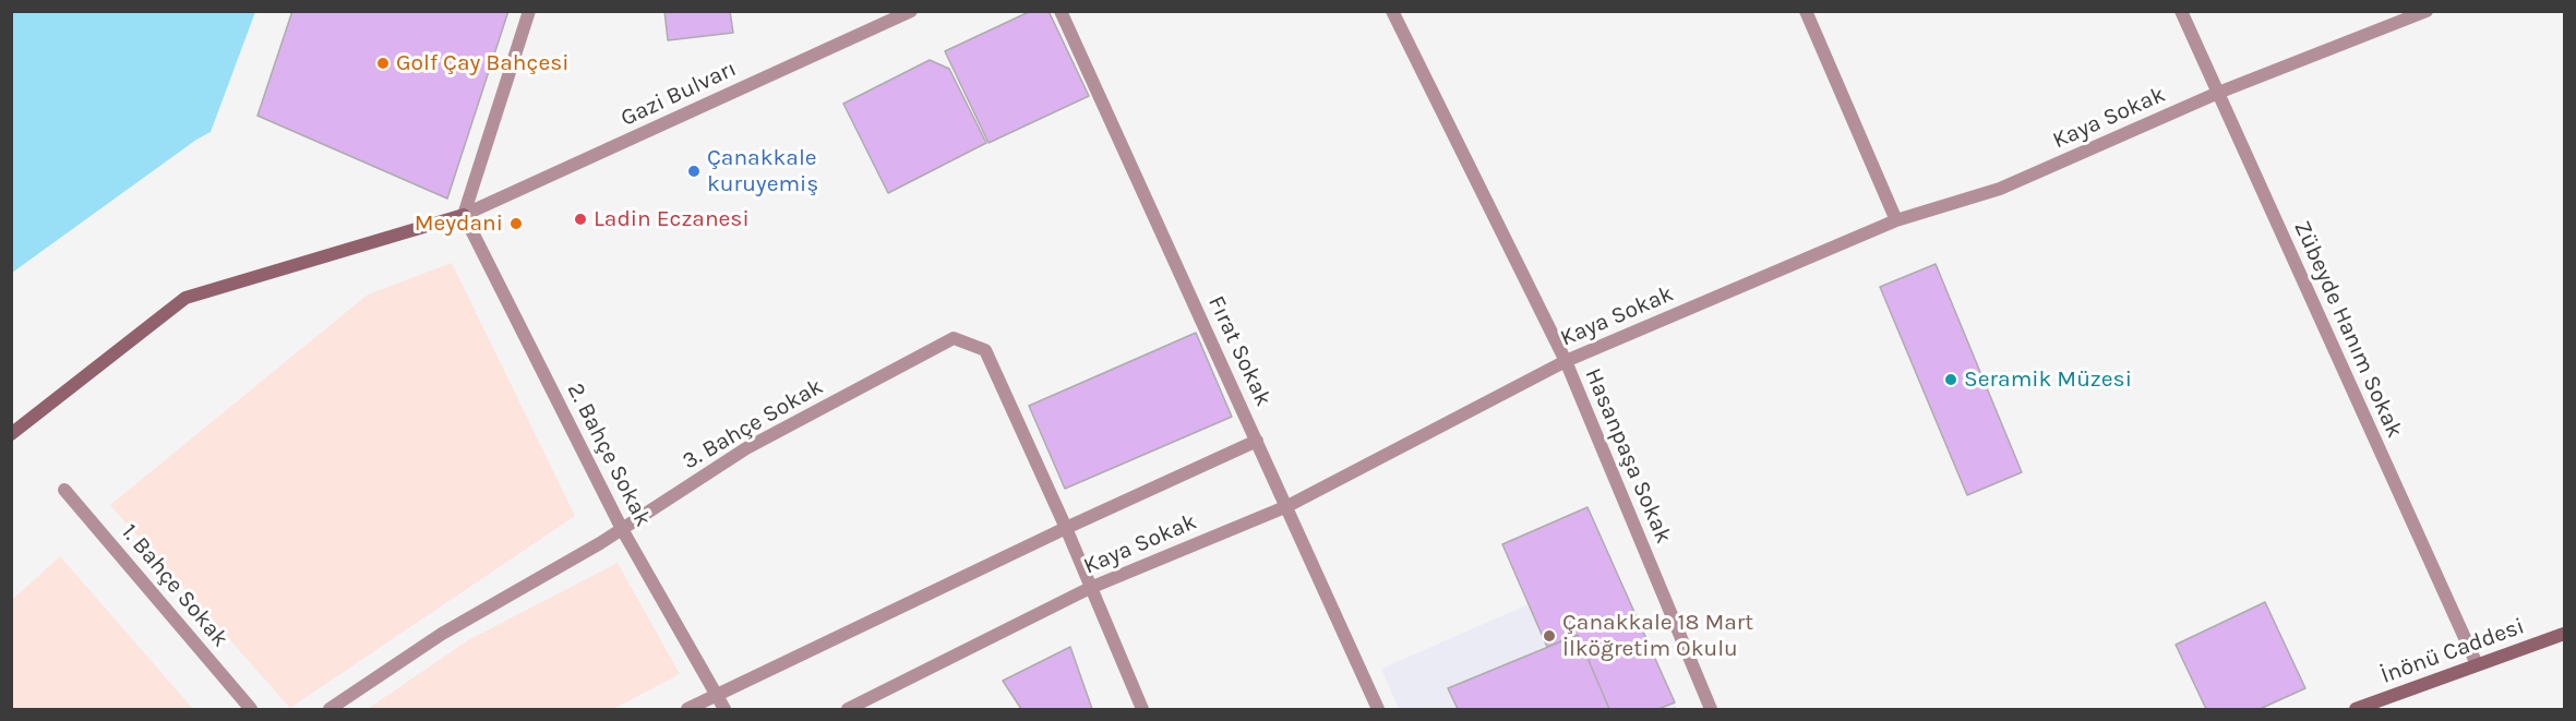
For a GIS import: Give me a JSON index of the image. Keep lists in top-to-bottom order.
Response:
{
  "streets": {
    "main road": ["İnönü Caddesi"],
    "street": [
      "Gazi Bulvarı",
      "Kaya Sokak",
      "Zübeyde Hanım Sokak",
      "Fırat Sokak",
      "3. Bahçe Sokak",
      "2. Bahçe Sokak",
      "Hasanpaşa Sokak",
      "1. Bahçe Sokak"
    ]
  },
  "crossings": [
    ["Gazi Bulvarı", "2. Bahçe Sokak"],
    ["Kaya Sokak", "Zübeyde Hanım Sokak"],
    ["Kaya Sokak", "Fırat Sokak"],
    ["Kaya Sokak", "3. Bahçe Sokak"],
    ["Kaya Sokak", "Hasanpaşa Sokak"],
    ["Zübeyde Hanım Sokak", "İnönü Caddesi"],
    ["3. Bahçe Sokak", "2. Bahçe Sokak"]
  ],
  "places": [
    "Golf Çay Bahçesi",
    "Çanakkale kuruyemiş",
    "Ladin Eczanesi",
    "Meydani",
    "Seramik Müzesi",
    "Çanakkale 18 Mart İlköğretim Okulu"
  ]
}
